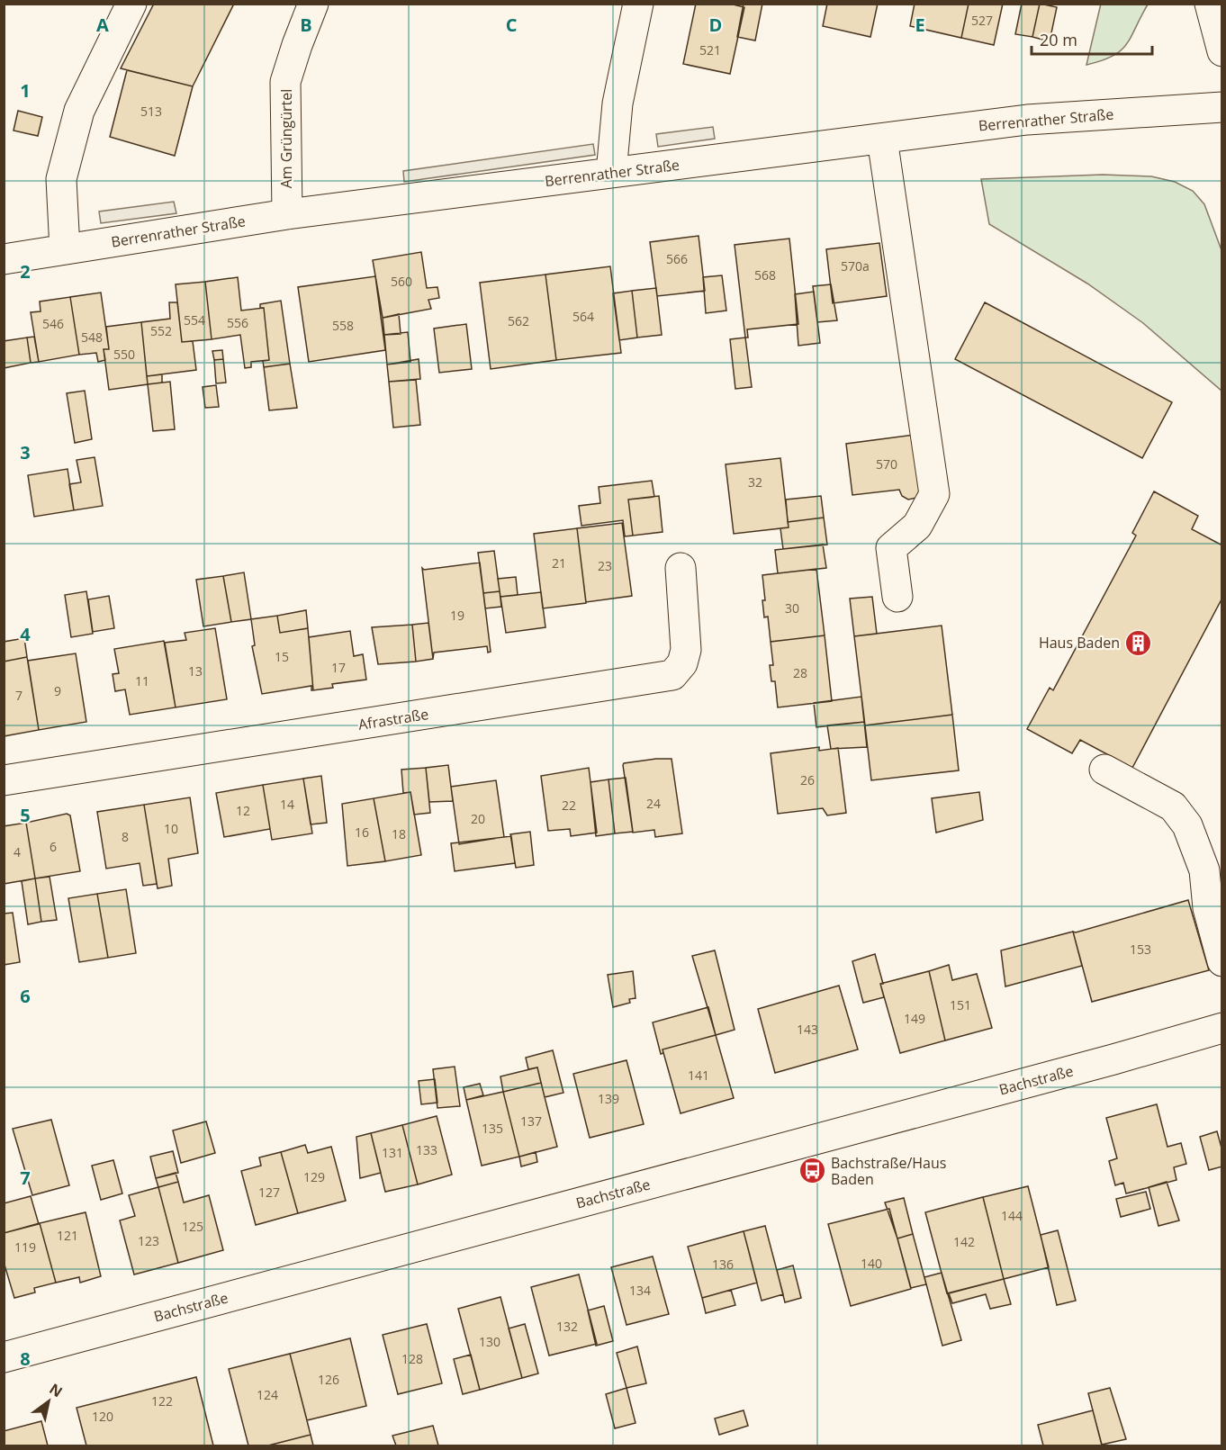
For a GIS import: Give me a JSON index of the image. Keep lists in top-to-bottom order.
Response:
{
  "streets": {
    "street": [
      "Berrenrather Straße",
      "Am Grüngürtel",
      "Afrastraße",
      "Bachstraße"
    ]
  },
  "crossings": [
    ["Berrenrather Straße", "Am Grüngürtel"]
  ],
  "places": {
    "building": ["Haus Baden"],
    "bus stop": ["Bachstraße/Haus Baden"]
  },
  "house_numbers": [
    "527",
    "521",
    "513",
    "566",
    "570a",
    "568",
    "560",
    "564",
    "554",
    "562",
    "556",
    "546",
    "558",
    "552",
    "548",
    "550",
    "570",
    "32",
    "21",
    "23",
    "30",
    "19",
    "15",
    "17",
    "13",
    "28",
    "11",
    "9",
    "7",
    "26",
    "24",
    "14",
    "22",
    "12",
    "20",
    "10",
    "16",
    "18",
    "8",
    "6",
    "4",
    "153",
    "151",
    "149",
    "143",
    "141",
    "139",
    "137",
    "135",
    "133",
    "131",
    "129",
    "127",
    "144",
    "125",
    "121",
    "123",
    "142",
    "119",
    "140",
    "136",
    "134",
    "132",
    "130",
    "128",
    "126",
    "124",
    "122",
    "120"
  ],
  "scale_bar": "20 m",
  "north": "top right",
  "grid": {
    "columns": [
      "A",
      "B",
      "C",
      "D",
      "E"
    ],
    "rows": [
      "1",
      "2",
      "3",
      "4",
      "5",
      "6",
      "7",
      "8"
    ]
  }
}
